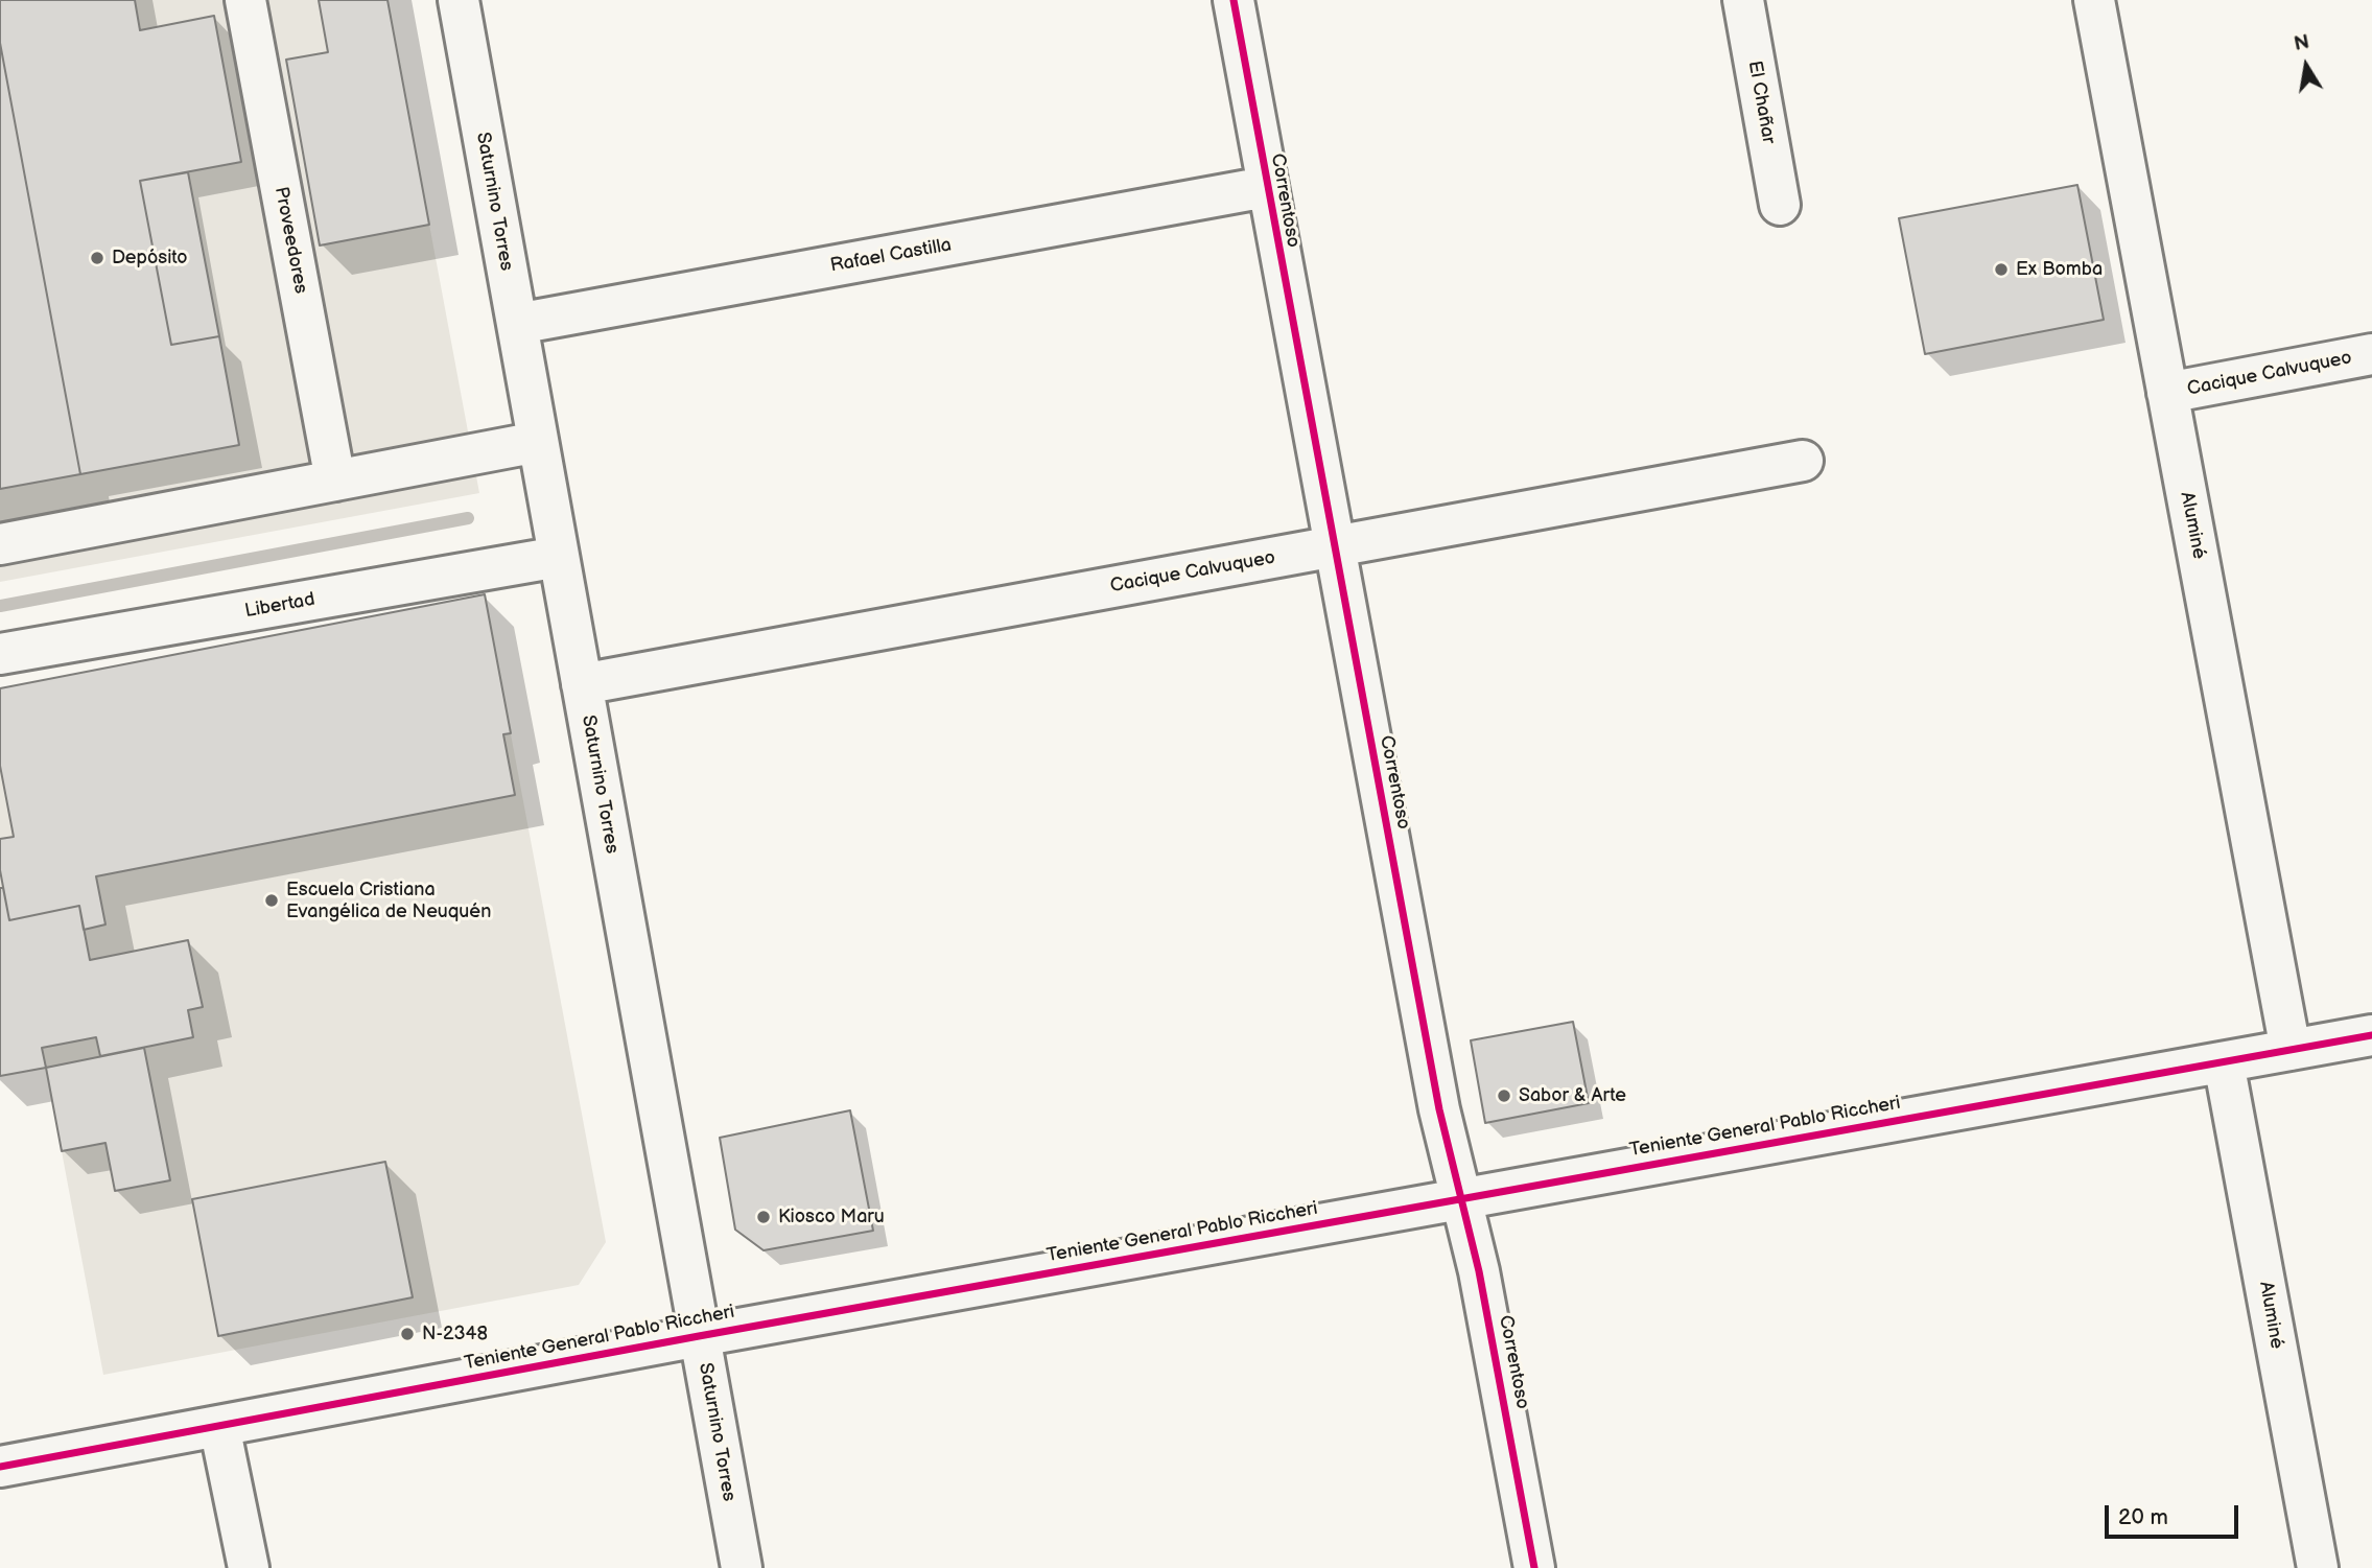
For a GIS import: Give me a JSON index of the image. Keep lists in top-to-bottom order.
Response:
{
  "streets": {
    "street": [
      "El Chañar",
      "Correntoso",
      "Saturnino Torres",
      "Proveedores",
      "Rafael Castilla",
      "Cacique Calvuqueo",
      "Aluminé",
      "Libertad",
      "Teniente General Pablo Riccheri"
    ]
  },
  "crossings": [
    ["Correntoso", "Rafael Castilla"],
    ["Correntoso", "Cacique Calvuqueo"],
    ["Correntoso", "Teniente General Pablo Riccheri"],
    ["Saturnino Torres", "Rafael Castilla"],
    ["Saturnino Torres", "Cacique Calvuqueo"],
    ["Saturnino Torres", "Libertad"],
    ["Saturnino Torres", "Teniente General Pablo Riccheri"],
    ["Cacique Calvuqueo", "Aluminé"],
    ["Aluminé", "Teniente General Pablo Riccheri"]
  ],
  "places": [
    "Depósito",
    "Ex Bomba",
    "Escuela Cristiana Evangélica de Neuquén",
    "Sabor & Arte",
    "Kiosco Maru",
    "N-2348"
  ],
  "scale_bar": "20 m",
  "north": "top"
}
